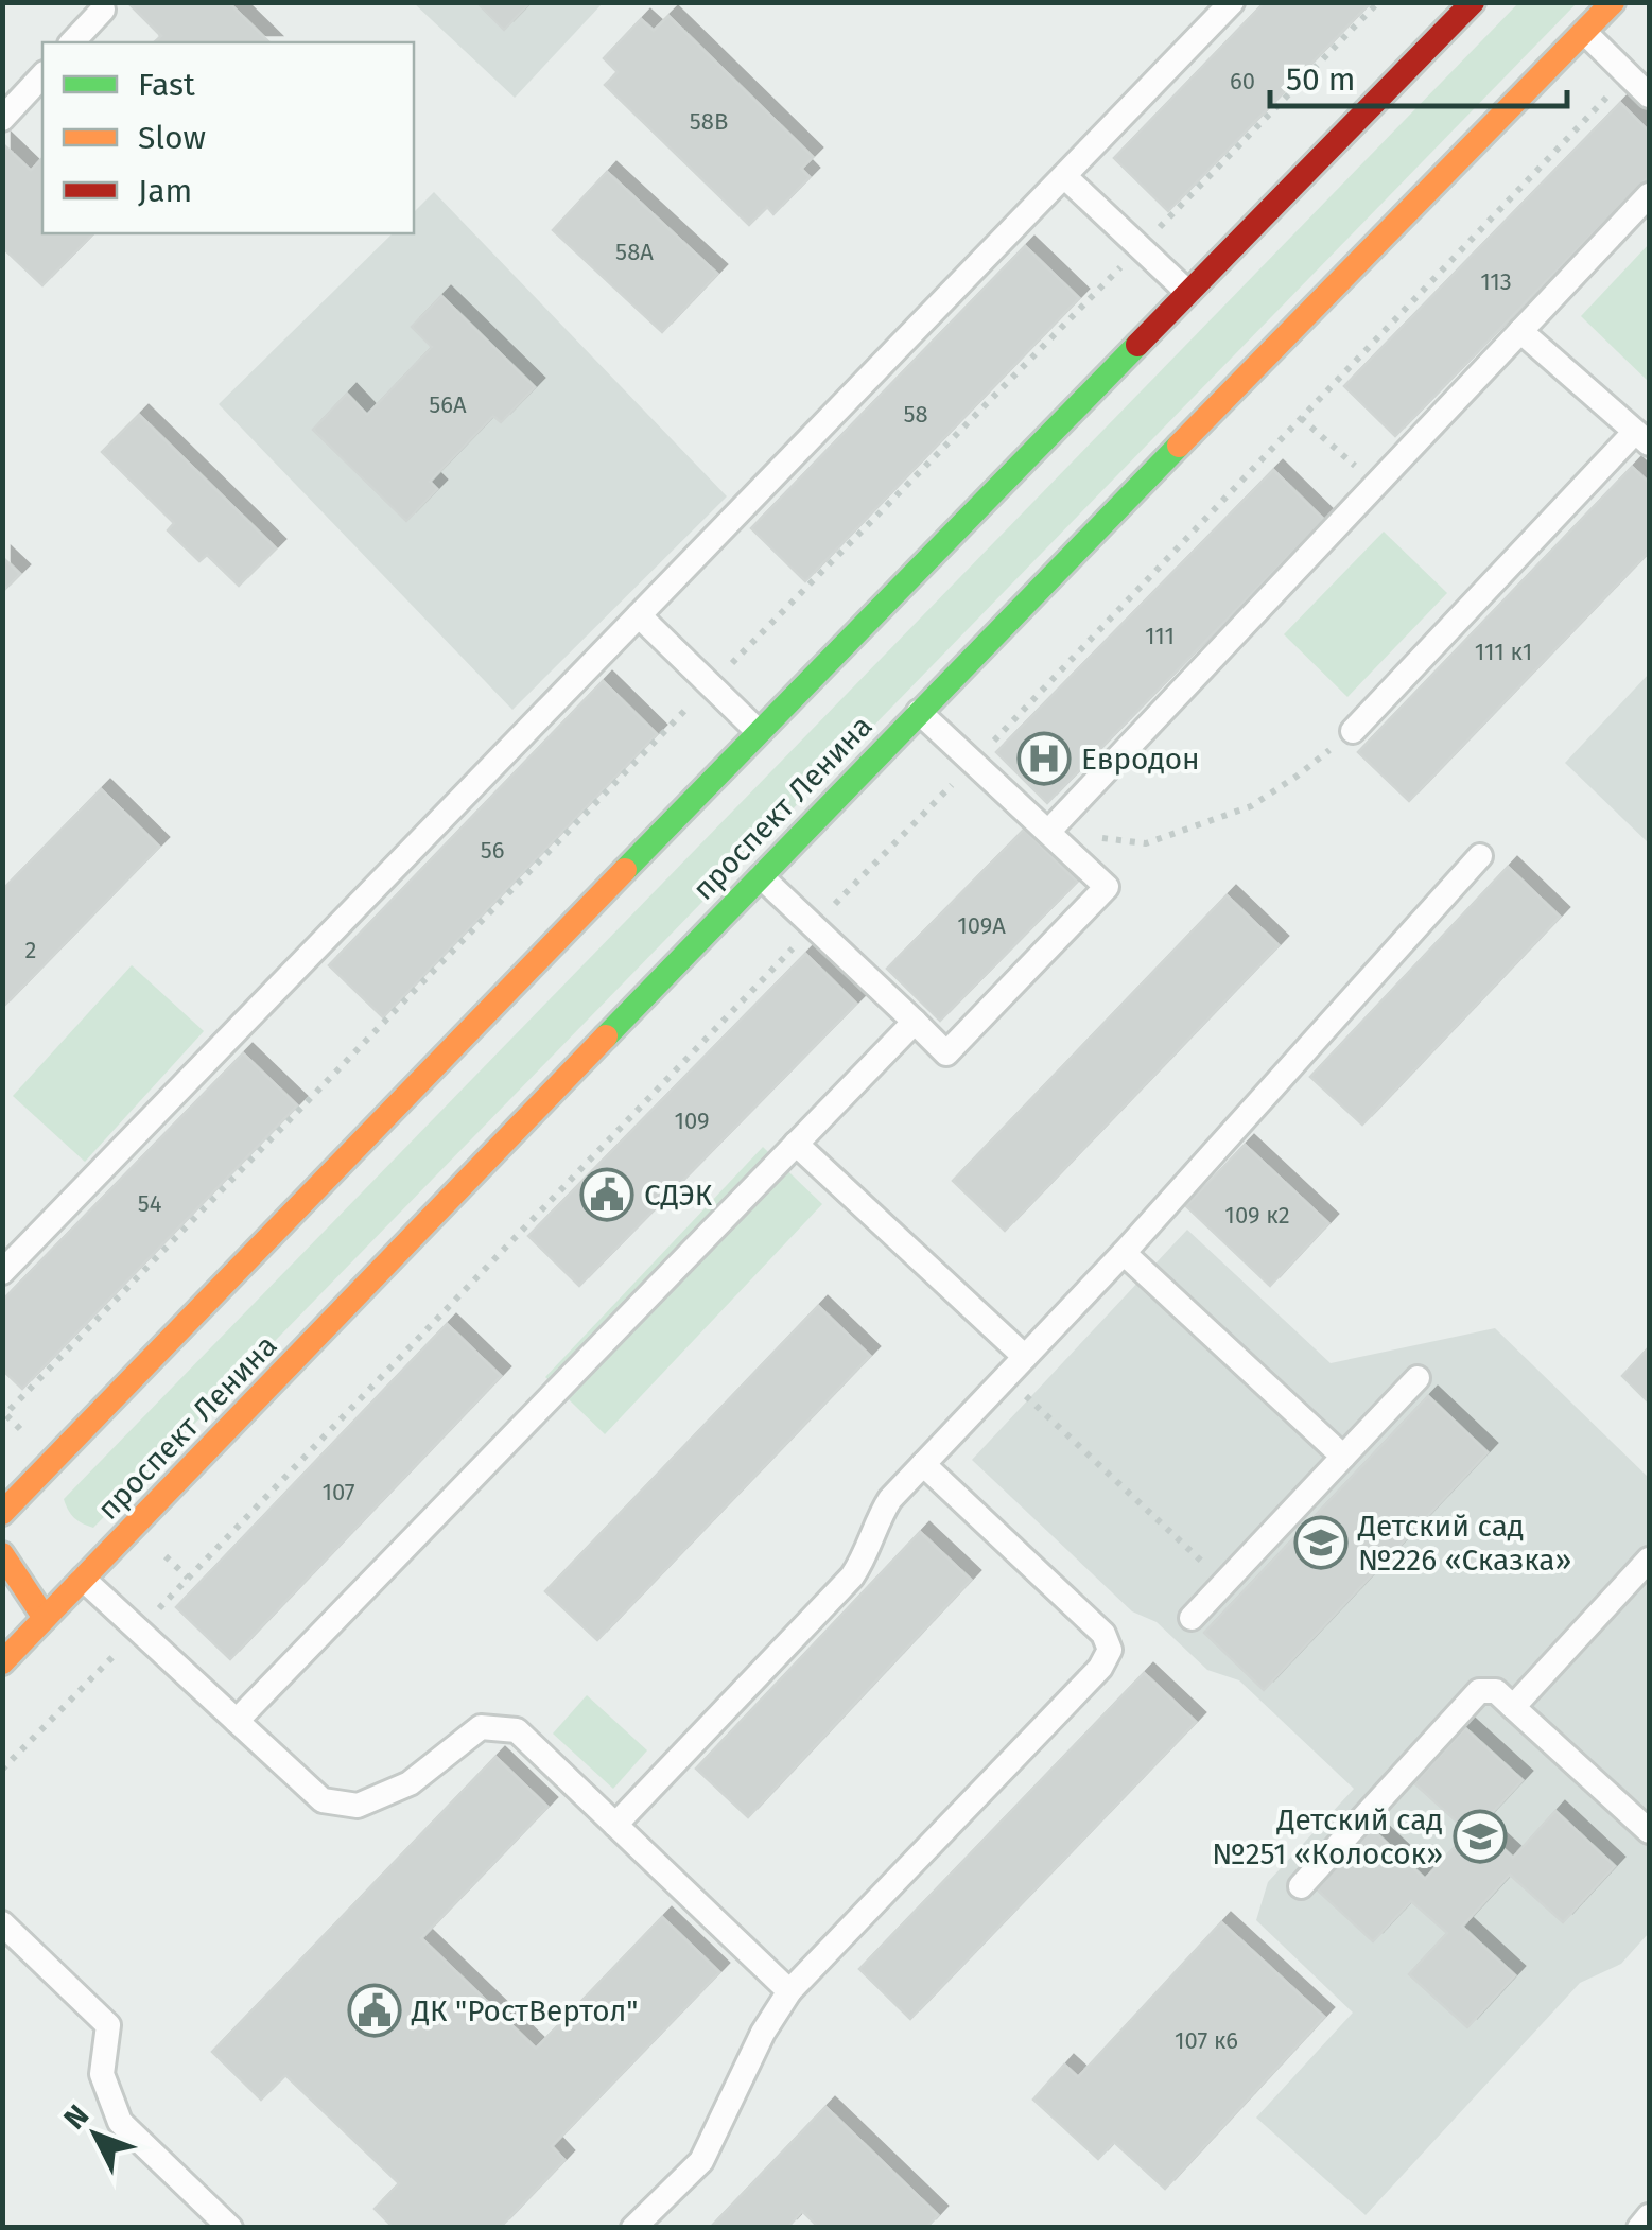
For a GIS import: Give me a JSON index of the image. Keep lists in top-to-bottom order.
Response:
{
  "streets": {
    "main road": ["проспект Ленина"]
  },
  "places": {
    "hospital": ["Евродон"],
    "public building": ["СДЭК", "ДК \"РостВертол\""],
    "school or university": ["Детский сад №226 «Сказка»", "Детский сад №251 «Колосок»"]
  },
  "house_numbers": [
    "60",
    "58В",
    "58А",
    "113",
    "56А",
    "58",
    "111",
    "111 к1",
    "56",
    "109А",
    "2",
    "109",
    "54",
    "109 к2",
    "107",
    "107 к6"
  ],
  "legend": ["Fast", "Slow", "Jam"],
  "scale_bar": "50 m",
  "north": "top left"
}
